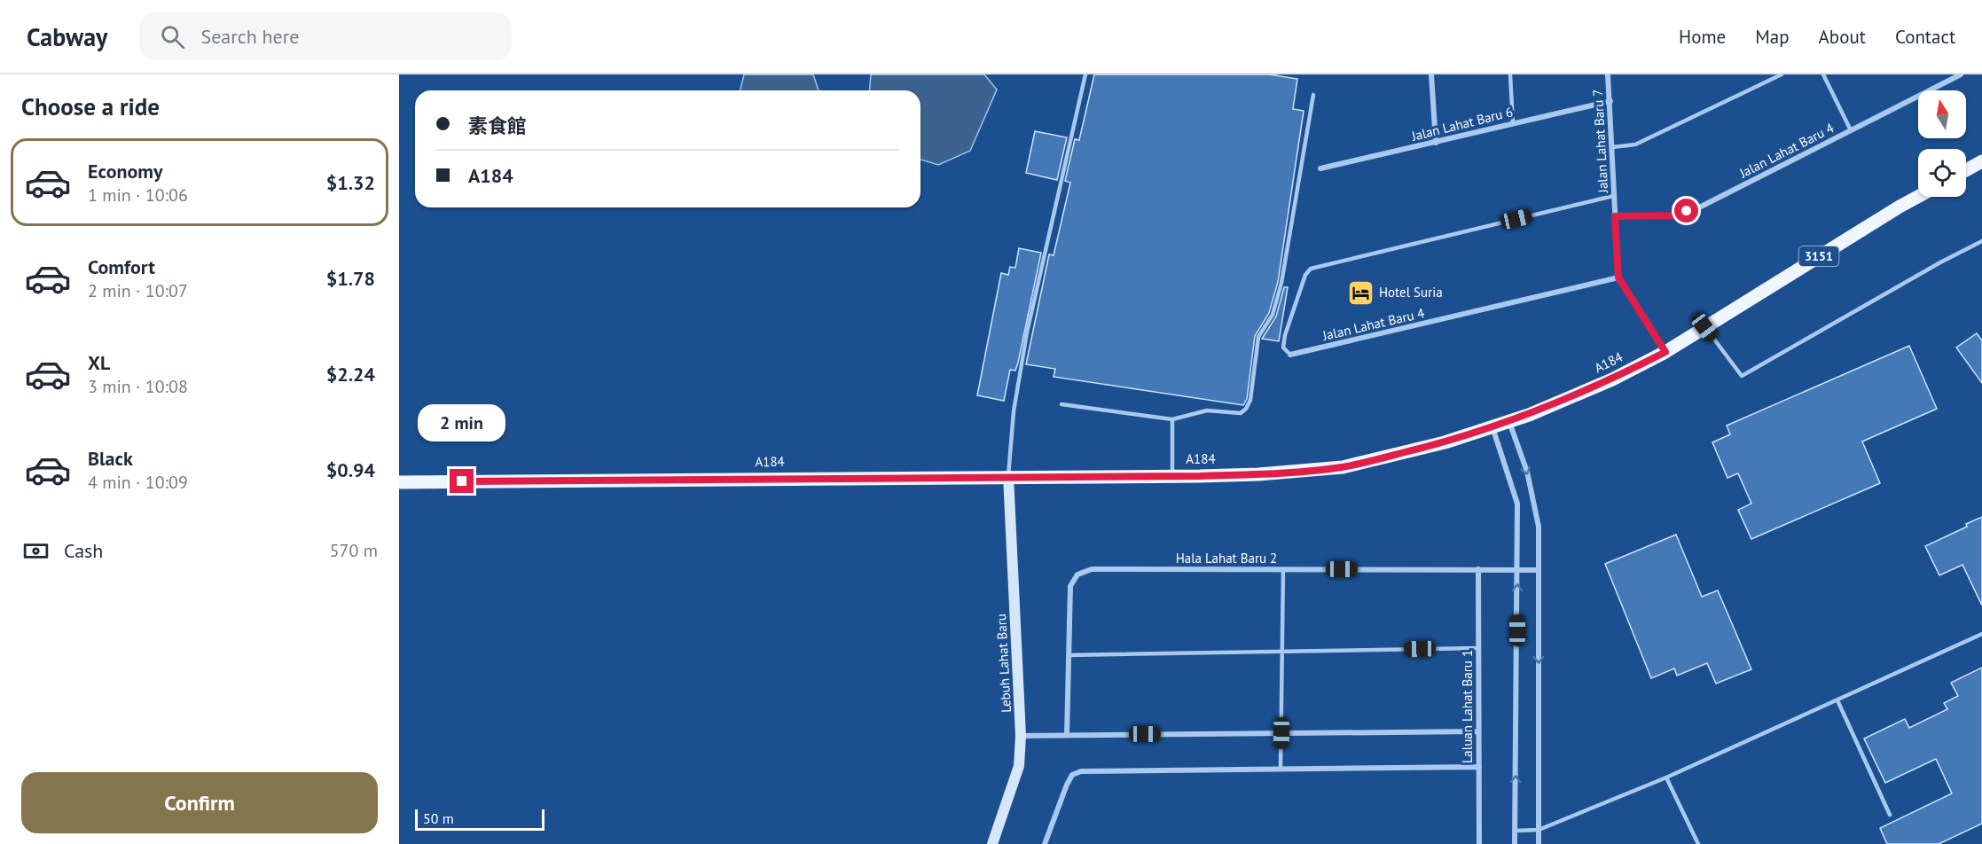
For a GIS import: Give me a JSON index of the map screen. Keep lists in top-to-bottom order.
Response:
{
  "streets": {
    "main road": ["3151", "A184"],
    "street": [
      "Jalan Lahat Baru 6",
      "Jalan Lahat Baru 7",
      "Jalan Lahat Baru 4",
      "Hala Lahat Baru 2",
      "Lebuh Lahat Baru",
      "Laluan Lahat Baru 1"
    ]
  },
  "crossings": [
    ["Jalan Lahat Baru 6", "Jalan Lahat Baru 7"],
    ["Jalan Lahat Baru 7", "Jalan Lahat Baru 4"],
    ["Jalan Lahat Baru 7", "A184"],
    ["A184", "Lebuh Lahat Baru"],
    ["Hala Lahat Baru 2", "Laluan Lahat Baru 1"]
  ],
  "places": {
    "hotel": ["Hotel Suria"]
  },
  "scale_bar": "50 m",
  "north": "top",
  "page": {
    "header": "Cabway",
    "search": "Search here",
    "nav": [
      "Home",
      "Map",
      "About",
      "Contact"
    ],
    "heading": "Choose a ride",
    "banner": ["素食館", "A184"],
    "list": [
      {
        "name": "Economy",
        "note": "1 min · 10:06",
        "value": "$1.32"
      },
      {
        "name": "Comfort",
        "note": "2 min · 10:07",
        "value": "$1.78"
      },
      {
        "name": "XL",
        "note": "3 min · 10:08",
        "value": "$2.24"
      },
      {
        "name": "Black",
        "note": "4 min · 10:09",
        "value": "$0.94"
      }
    ],
    "bubble": "2 min",
    "pay": ["Cash", "570 m"],
    "buttons": "Confirm",
    "scale": "50 m"
  }
}
